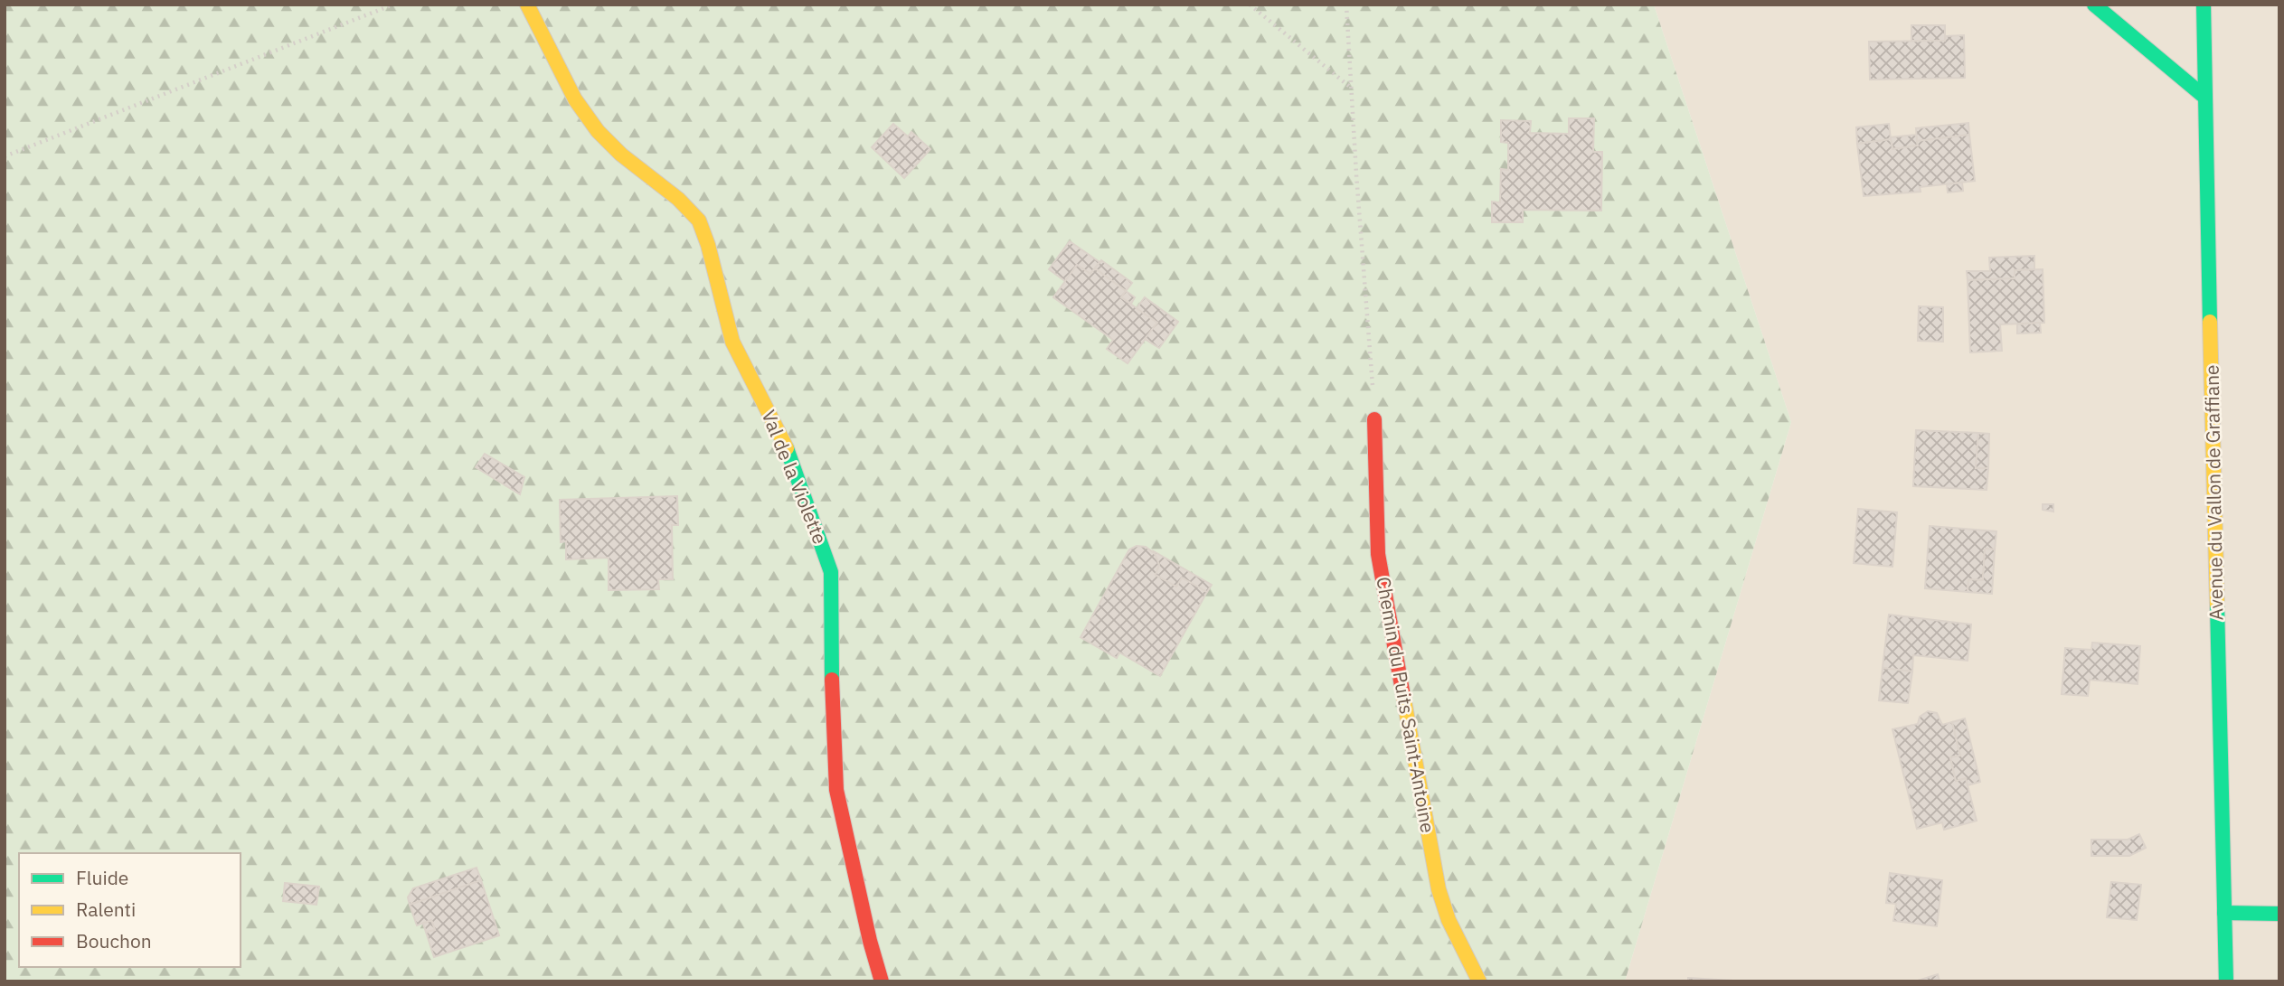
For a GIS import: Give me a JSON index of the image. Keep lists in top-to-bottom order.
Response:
{
  "streets": {
    "street": ["Val de la Violette", "Avenue du Vallon de Graffiane", "Chemin du Puits Saint-Antoine"]
  },
  "legend": ["Fluide", "Ralenti", "Bouchon"]
}
